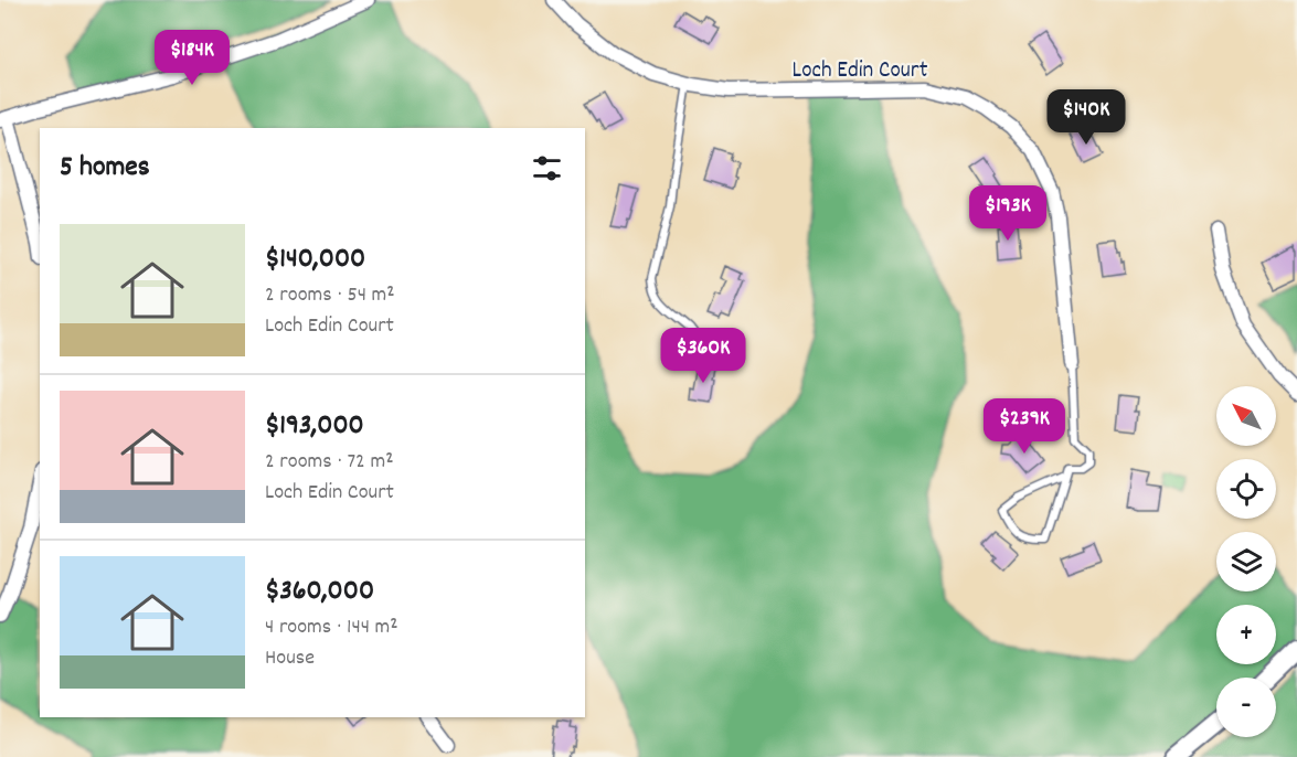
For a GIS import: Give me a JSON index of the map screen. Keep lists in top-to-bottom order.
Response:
{
  "streets": {
    "street": ["Loch Edin Court"]
  },
  "north": "top left",
  "page": {
    "price": [
      "$184K",
      "$140K",
      "$193K",
      "$360K",
      "$239K"
    ],
    "heading": "5 homes",
    "list": [
      {
        "name": "$140,000",
        "note": "2 rooms · 54 m² · Loch Edin Court"
      },
      {
        "name": "$193,000",
        "note": "2 rooms · 72 m² · Loch Edin Court"
      },
      {
        "name": "$360,000",
        "note": "4 rooms · 144 m² · House"
      }
    ],
    "map_buttons": ["+", "−"]
  }
}
